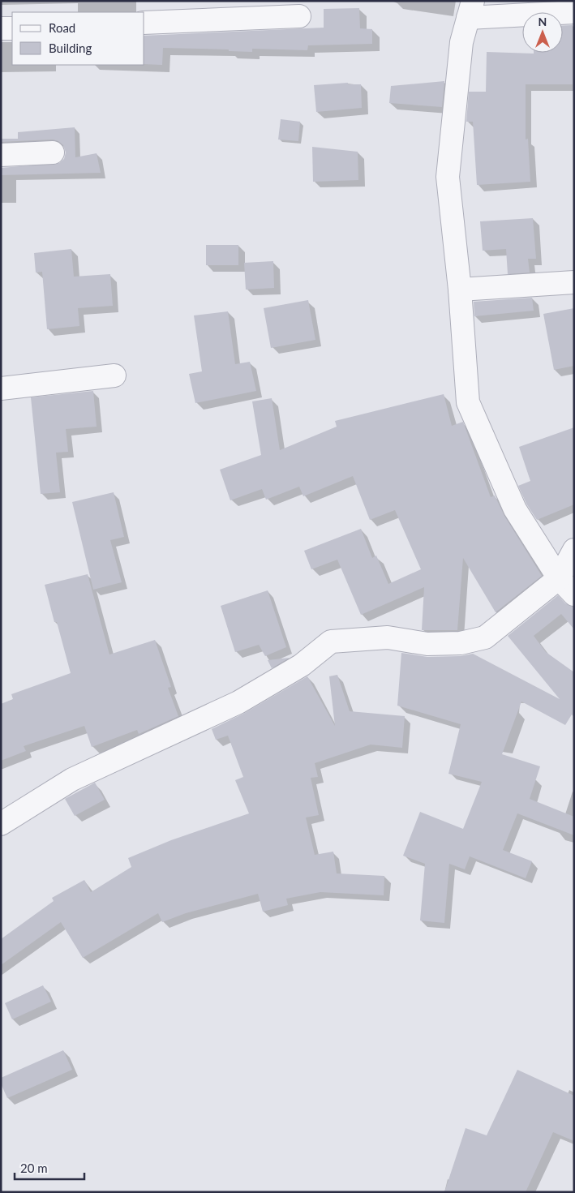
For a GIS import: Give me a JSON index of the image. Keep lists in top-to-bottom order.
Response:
{
  "legend": ["Road", "Building"],
  "scale_bar": "20 m",
  "north": "top"
}
